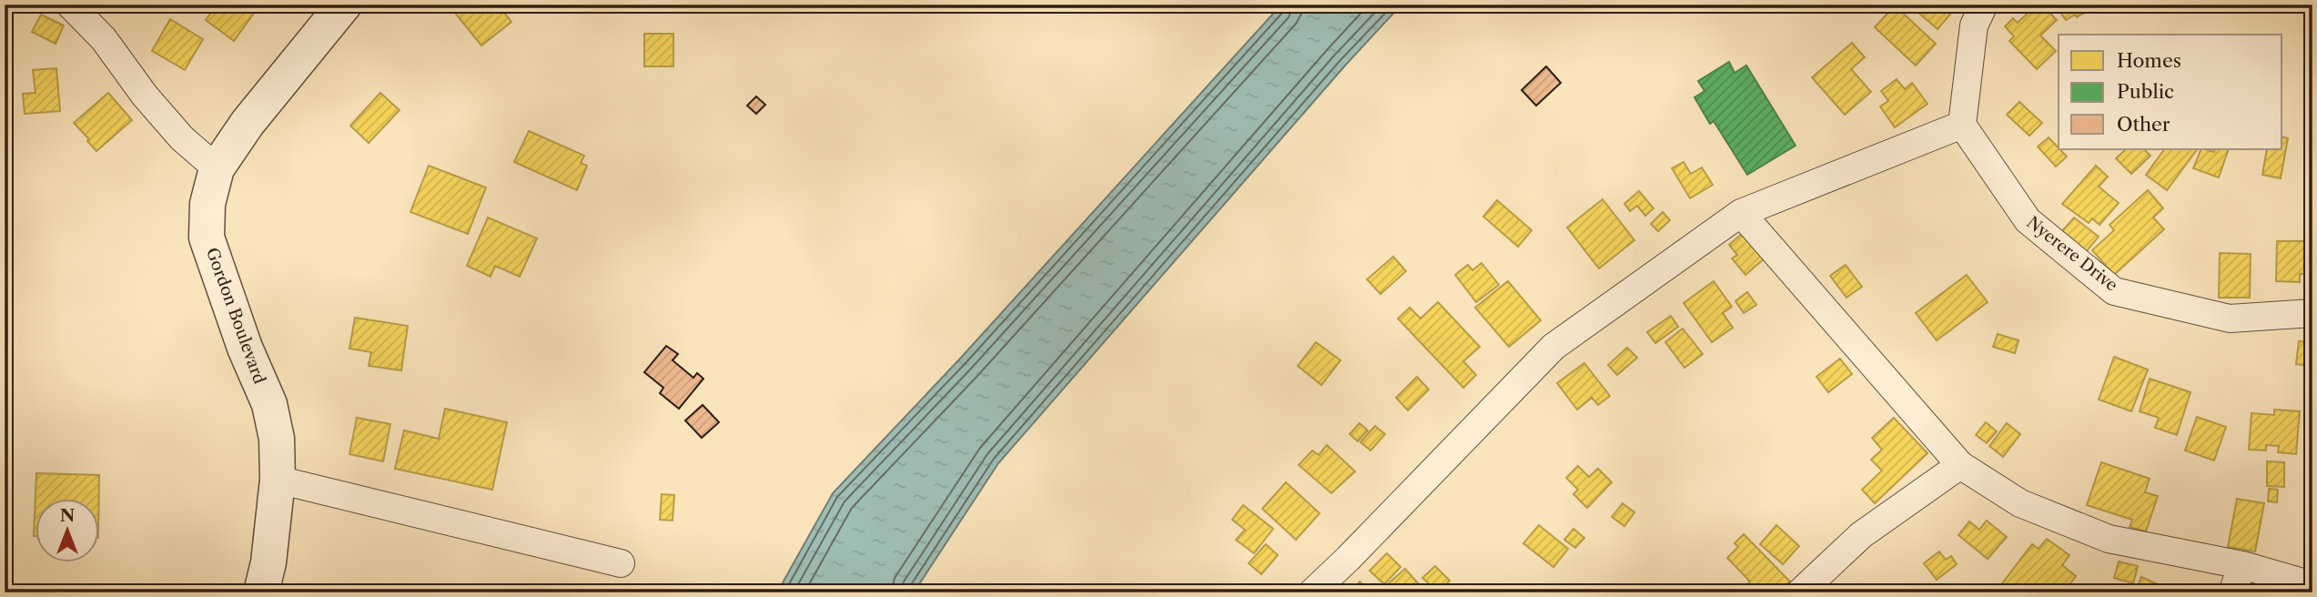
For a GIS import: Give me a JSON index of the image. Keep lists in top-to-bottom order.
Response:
{
  "streets": {
    "street": ["Nyerere Drive", "Gordon Boulevard"]
  },
  "legend": ["Homes", "Public", "Other"],
  "north": "top"
}
